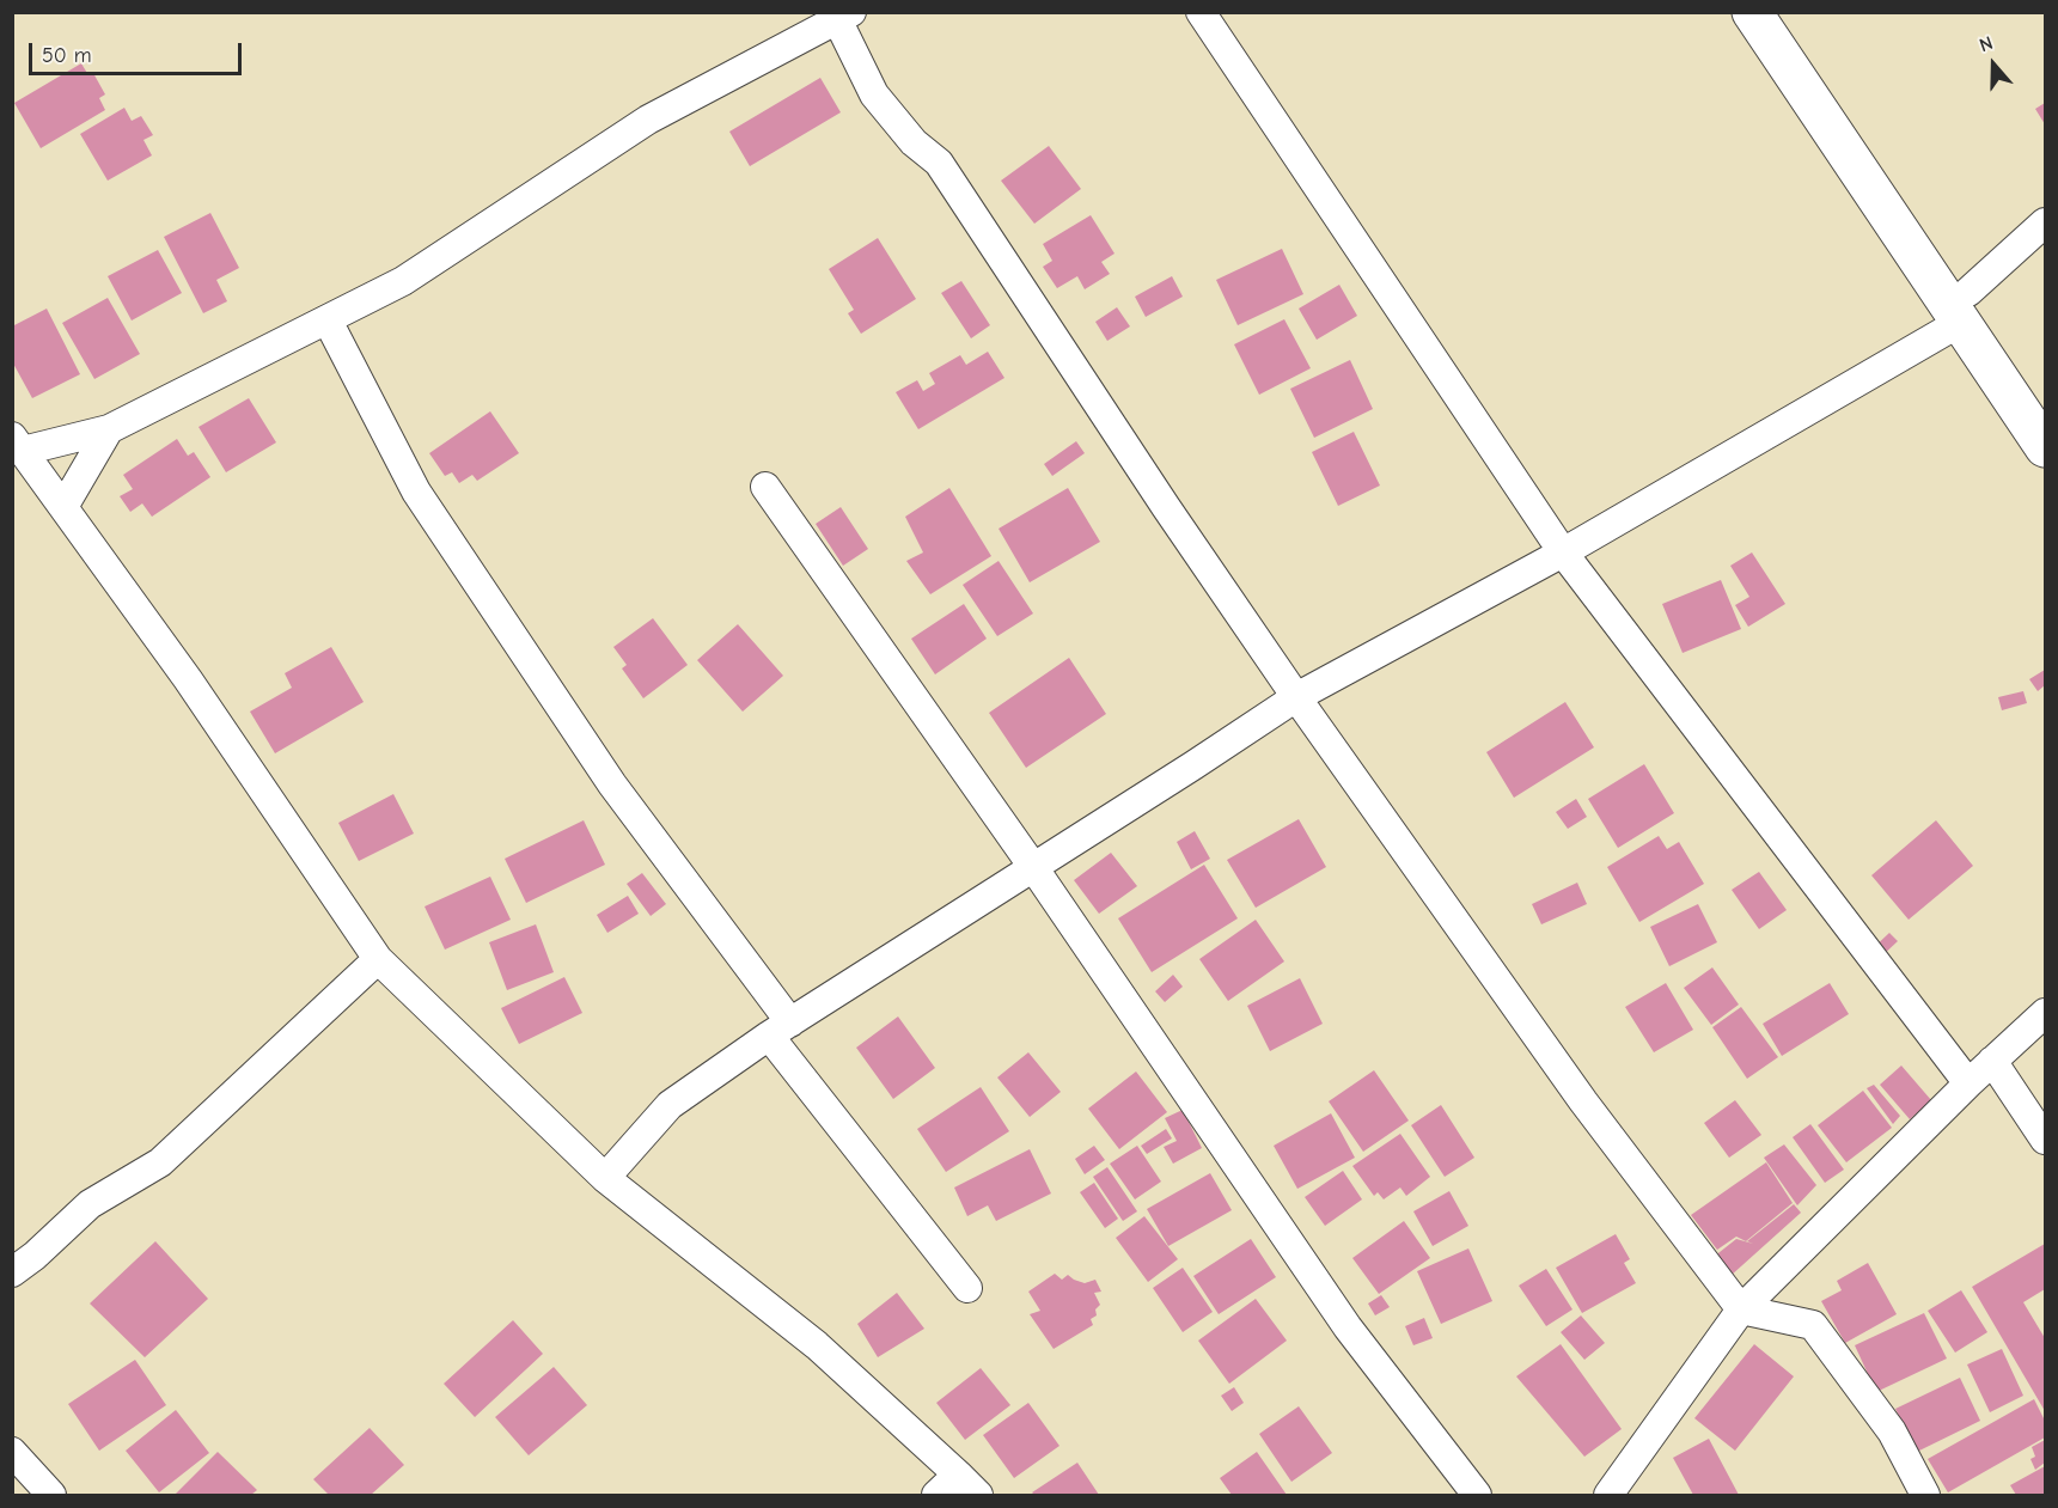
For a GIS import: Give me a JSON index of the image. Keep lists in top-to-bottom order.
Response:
{
  "scale_bar": "50 m",
  "north": "top"
}
